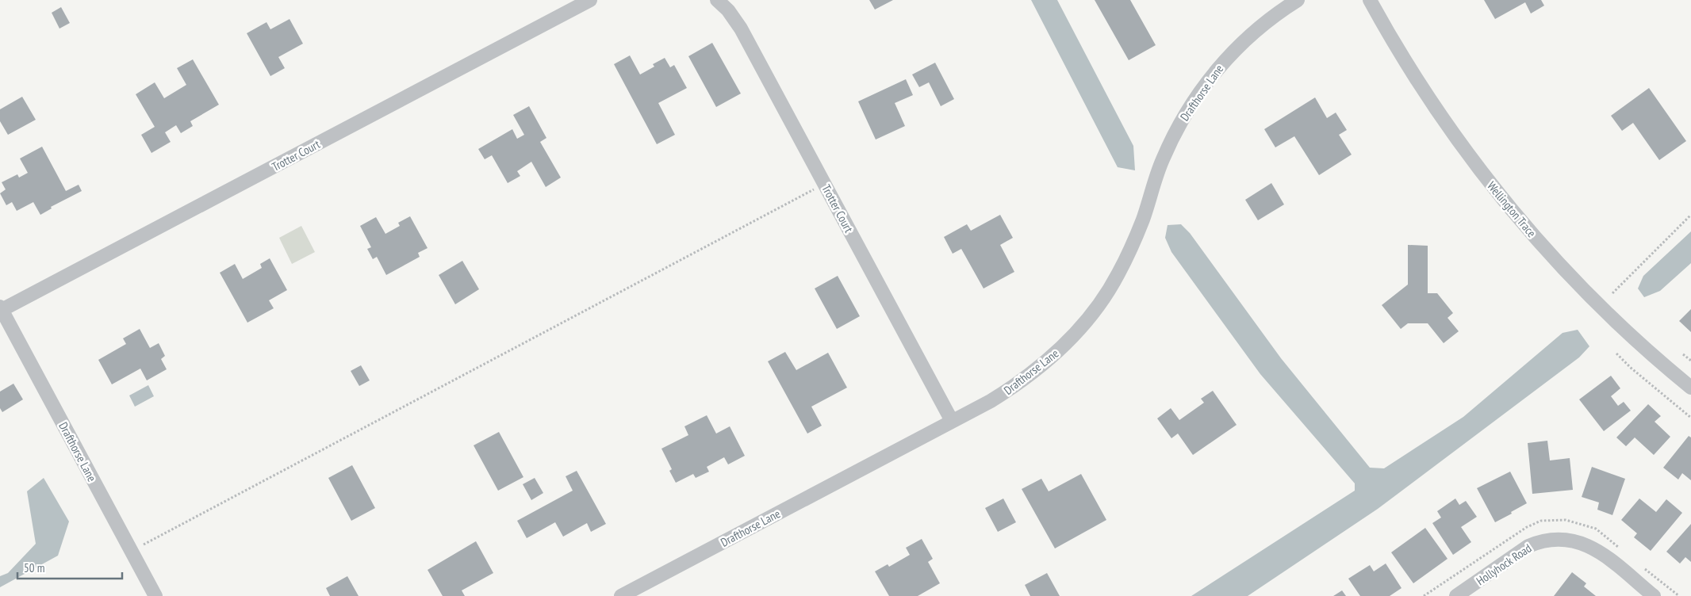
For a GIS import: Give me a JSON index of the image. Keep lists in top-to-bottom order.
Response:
{
  "streets": {
    "street": [
      "Drafthorse Lane",
      "Trotter Court",
      "Wellington Trace",
      "Hollyhock Road"
    ]
  },
  "crossings": [
    ["Drafthorse Lane", "Trotter Court"]
  ],
  "scale_bar": "50 m"
}
